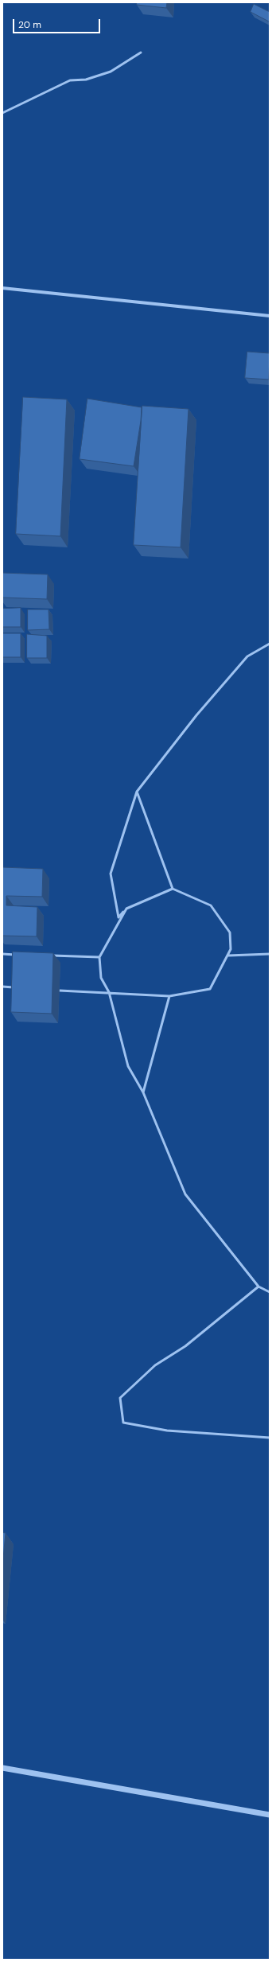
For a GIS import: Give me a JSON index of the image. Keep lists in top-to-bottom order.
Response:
{
  "scale_bar": "20 m"
}
